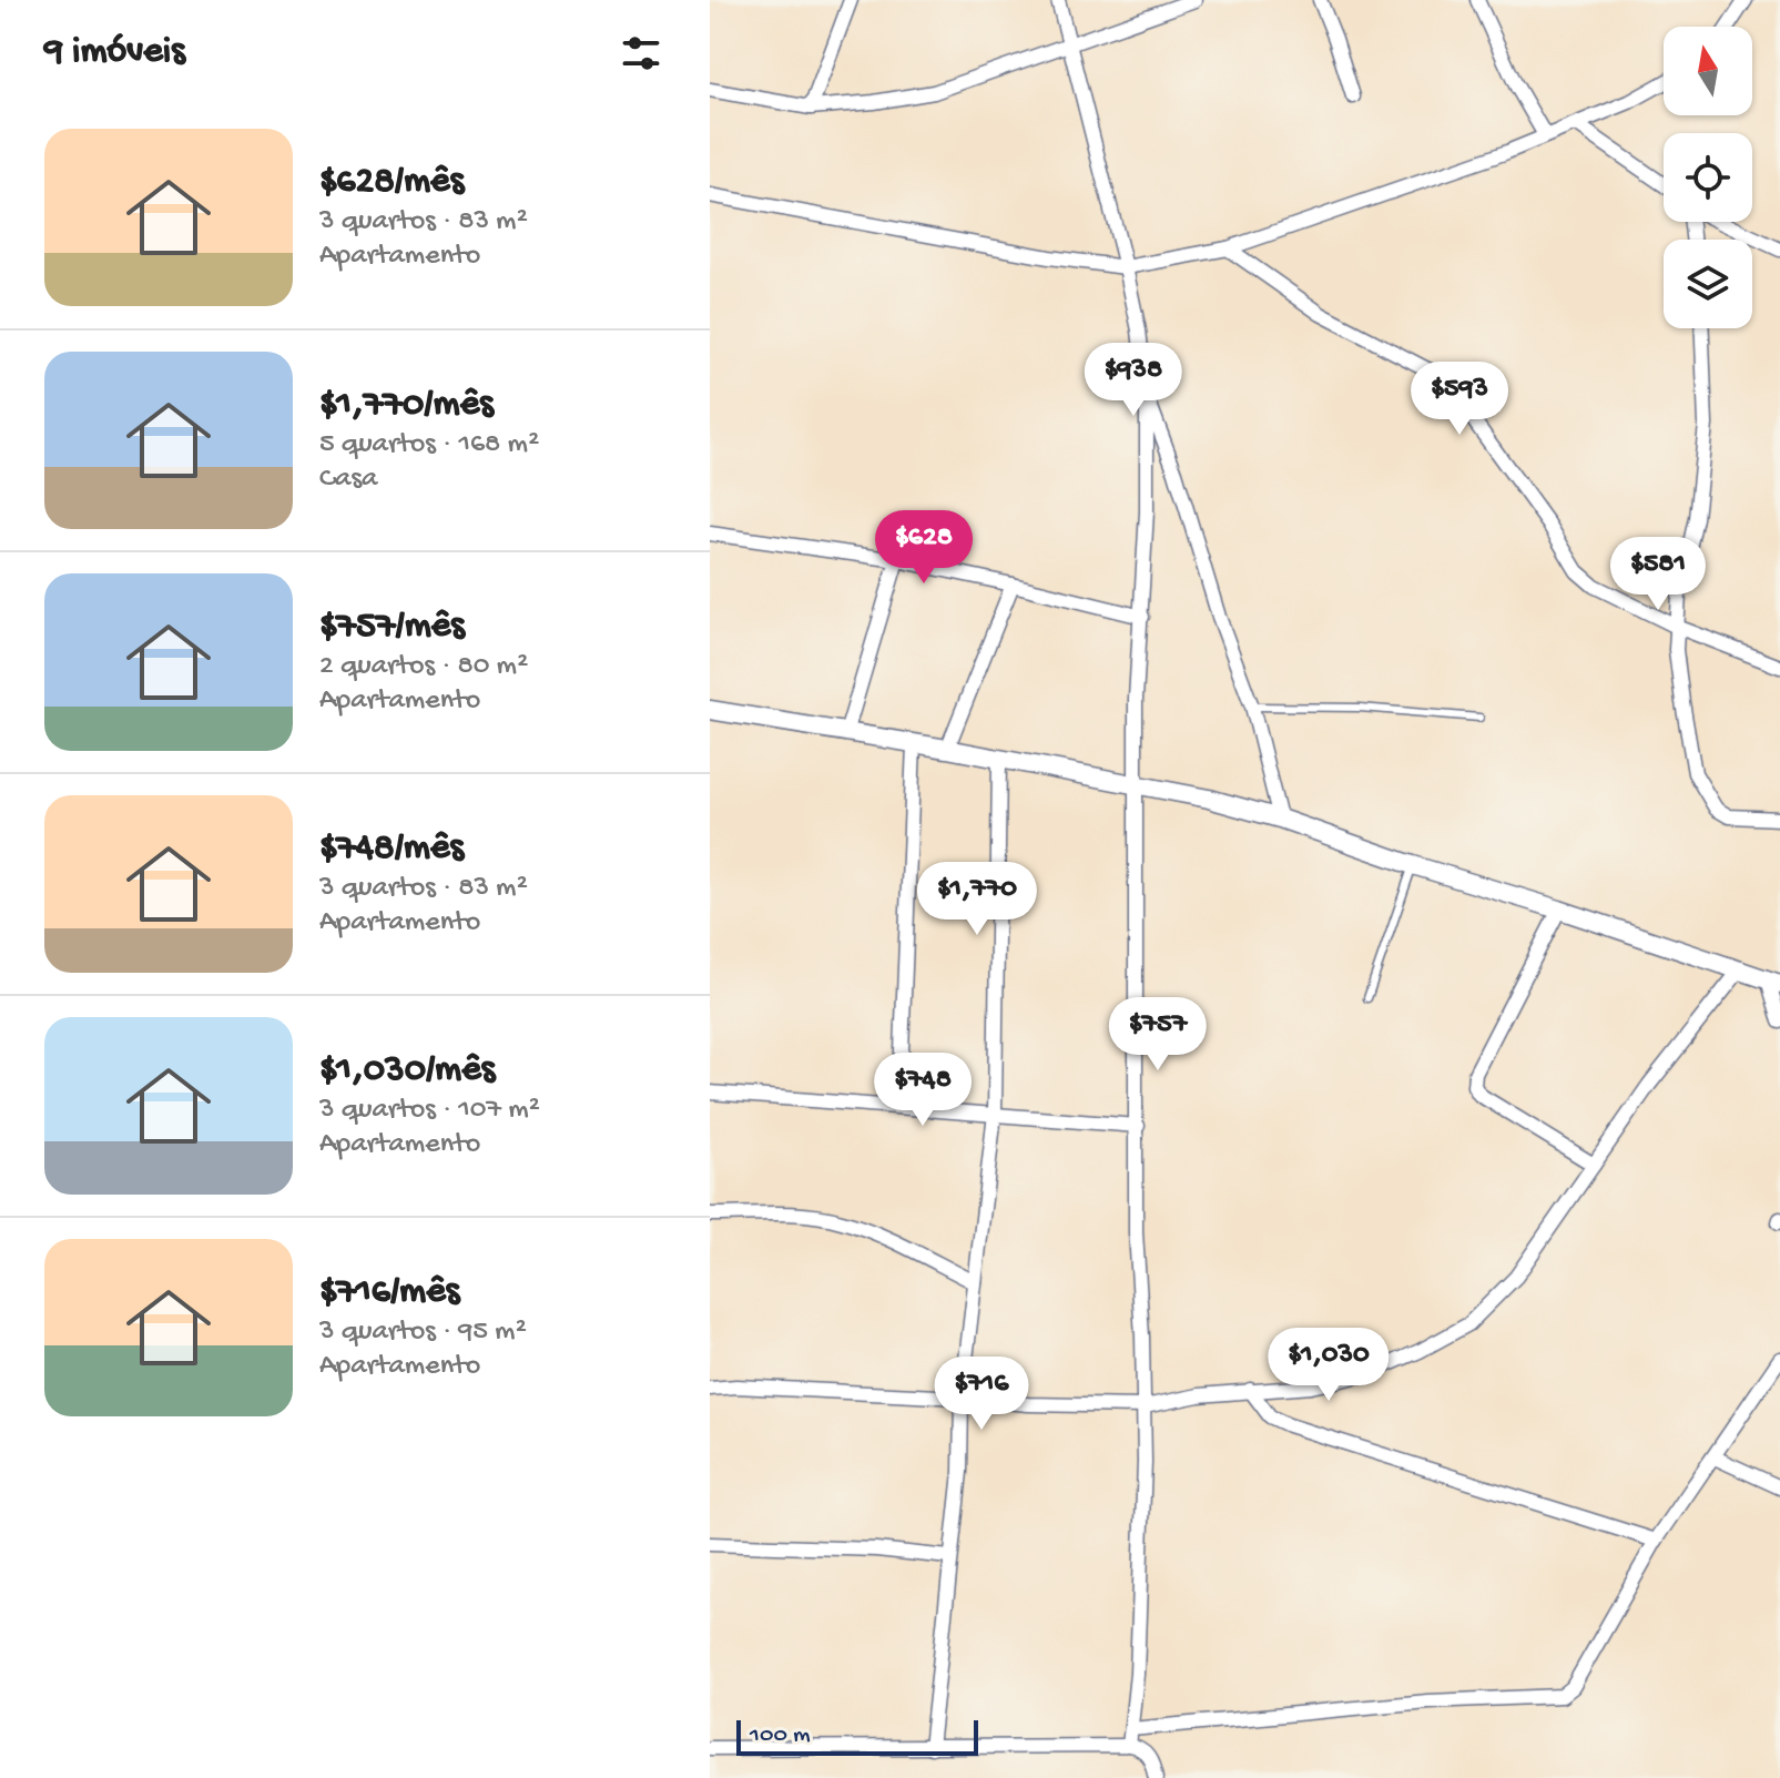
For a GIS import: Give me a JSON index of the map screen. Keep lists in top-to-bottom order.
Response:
{
  "scale_bar": "100 m",
  "north": "top",
  "page": {
    "heading": "9 imóveis",
    "list": [
      {
        "name": "$628/mês",
        "note": "3 quartos · 83 m² · Apartamento"
      },
      {
        "name": "$1,770/mês",
        "note": "5 quartos · 168 m² · Casa"
      },
      {
        "name": "$757/mês",
        "note": "2 quartos · 80 m² · Apartamento"
      },
      {
        "name": "$748/mês",
        "note": "3 quartos · 83 m² · Apartamento"
      },
      {
        "name": "$1,030/mês",
        "note": "3 quartos · 107 m² · Apartamento"
      },
      {
        "name": "$716/mês",
        "note": "3 quartos · 95 m² · Apartamento"
      }
    ],
    "price": [
      "$938",
      "$593",
      "$628",
      "$581",
      "$1,770",
      "$757",
      "$748",
      "$1,030",
      "$716"
    ],
    "scale": "100 m"
  }
}
